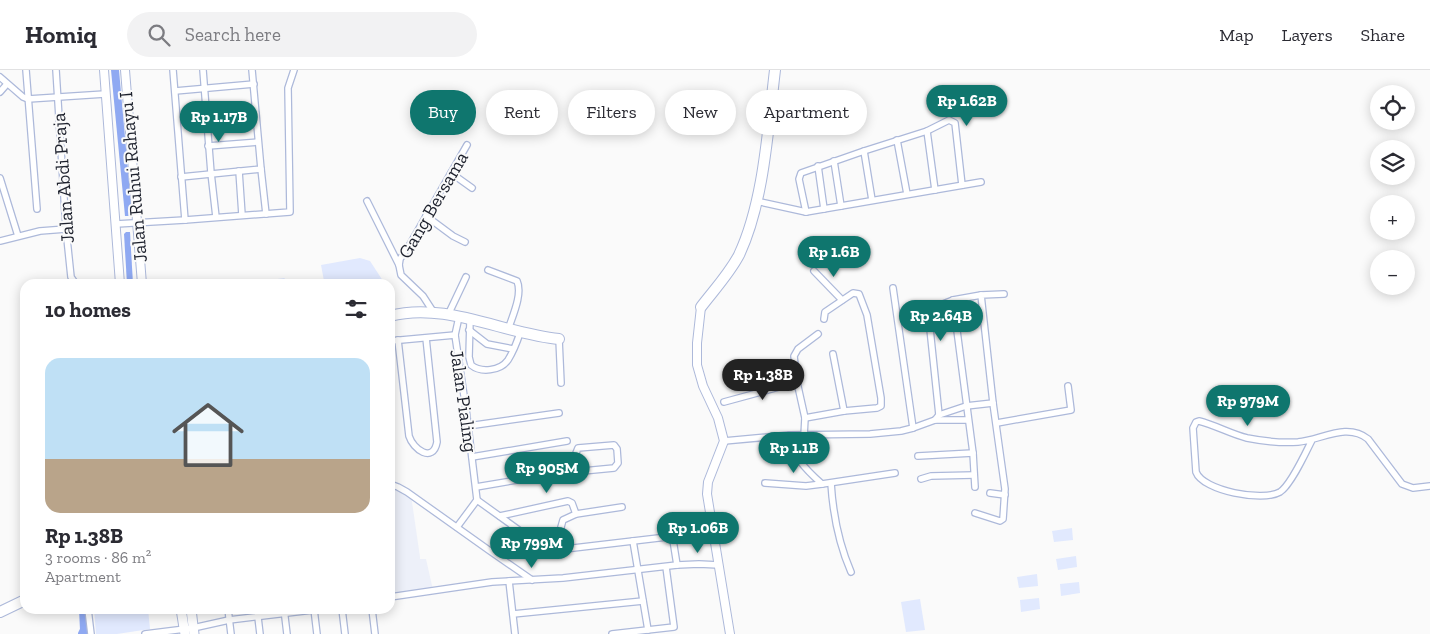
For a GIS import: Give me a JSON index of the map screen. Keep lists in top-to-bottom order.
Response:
{
  "streets": {
    "street": [
      "Jalan Ruhui Rahayu I",
      "Jalan Abdi Praja",
      "Gang Bersama",
      "Jalan Pialing"
    ]
  },
  "page": {
    "header": "Homiq",
    "search": "Search here",
    "nav": ["Map", "Layers", "Share"],
    "map_buttons": ["+", "−"],
    "price": [
      "Rp 1.62B",
      "Rp 1.17B",
      "Rp 1.6B",
      "Rp 2.64B",
      "Rp 1.38B",
      "Rp 979M",
      "Rp 1.1B",
      "Rp 905M",
      "Rp 1.06B",
      "Rp 799M"
    ],
    "chip": [
      "Buy",
      "Rent",
      "Filters",
      "New",
      "Apartment"
    ],
    "heading": "10 homes",
    "list": [
      {
        "name": "Rp 1.38B",
        "note": "3 rooms · 86 m² · Apartment"
      }
    ]
  }
}
